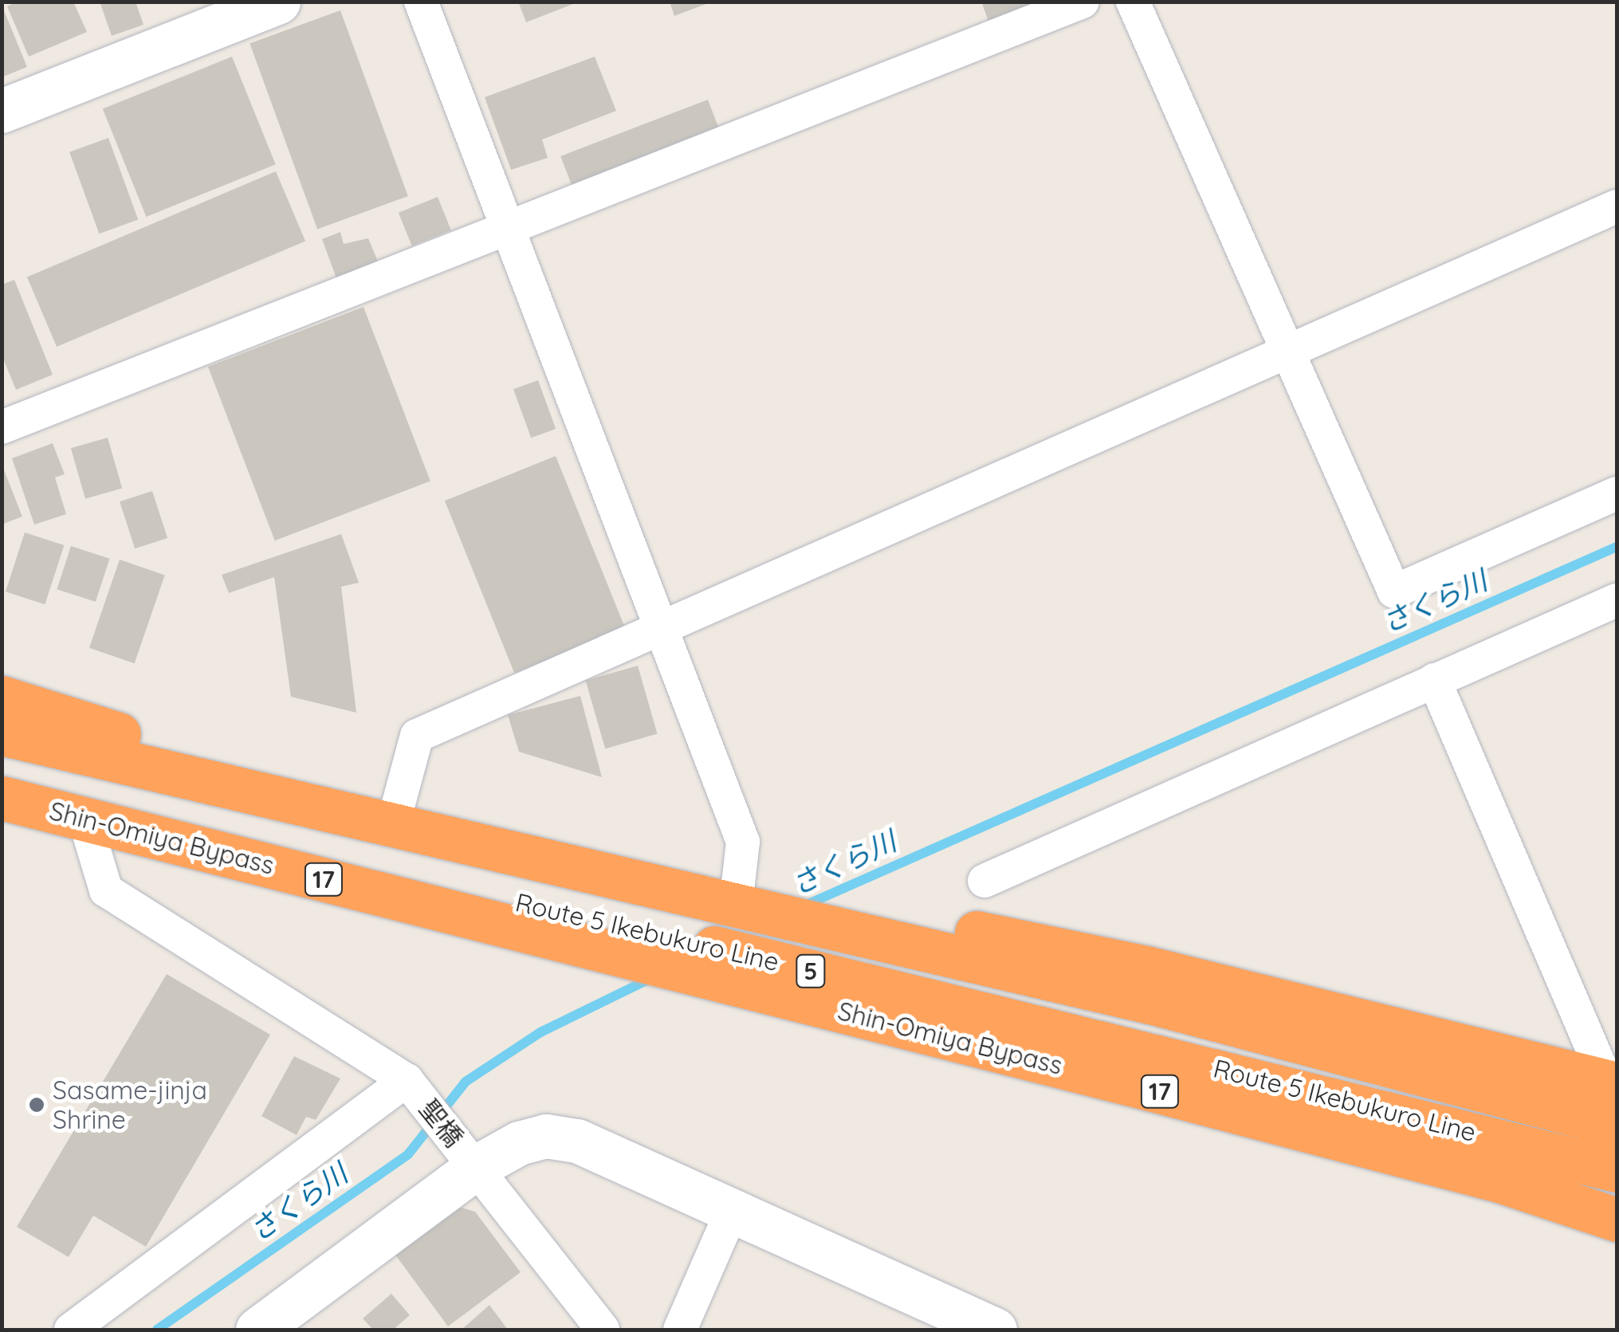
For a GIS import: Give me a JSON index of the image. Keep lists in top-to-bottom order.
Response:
{
  "streets": {
    "highway": [
      "Shin-Omiya Bypass",
      "17",
      "Route 5 Ikebukuro Line",
      "5"
    ],
    "street": ["聖橋"]
  },
  "crossings": [
    ["Shin-Omiya Bypass", "聖橋"]
  ],
  "water": ["さくら川"],
  "places": ["Sasame-jinja Shrine"]
}
